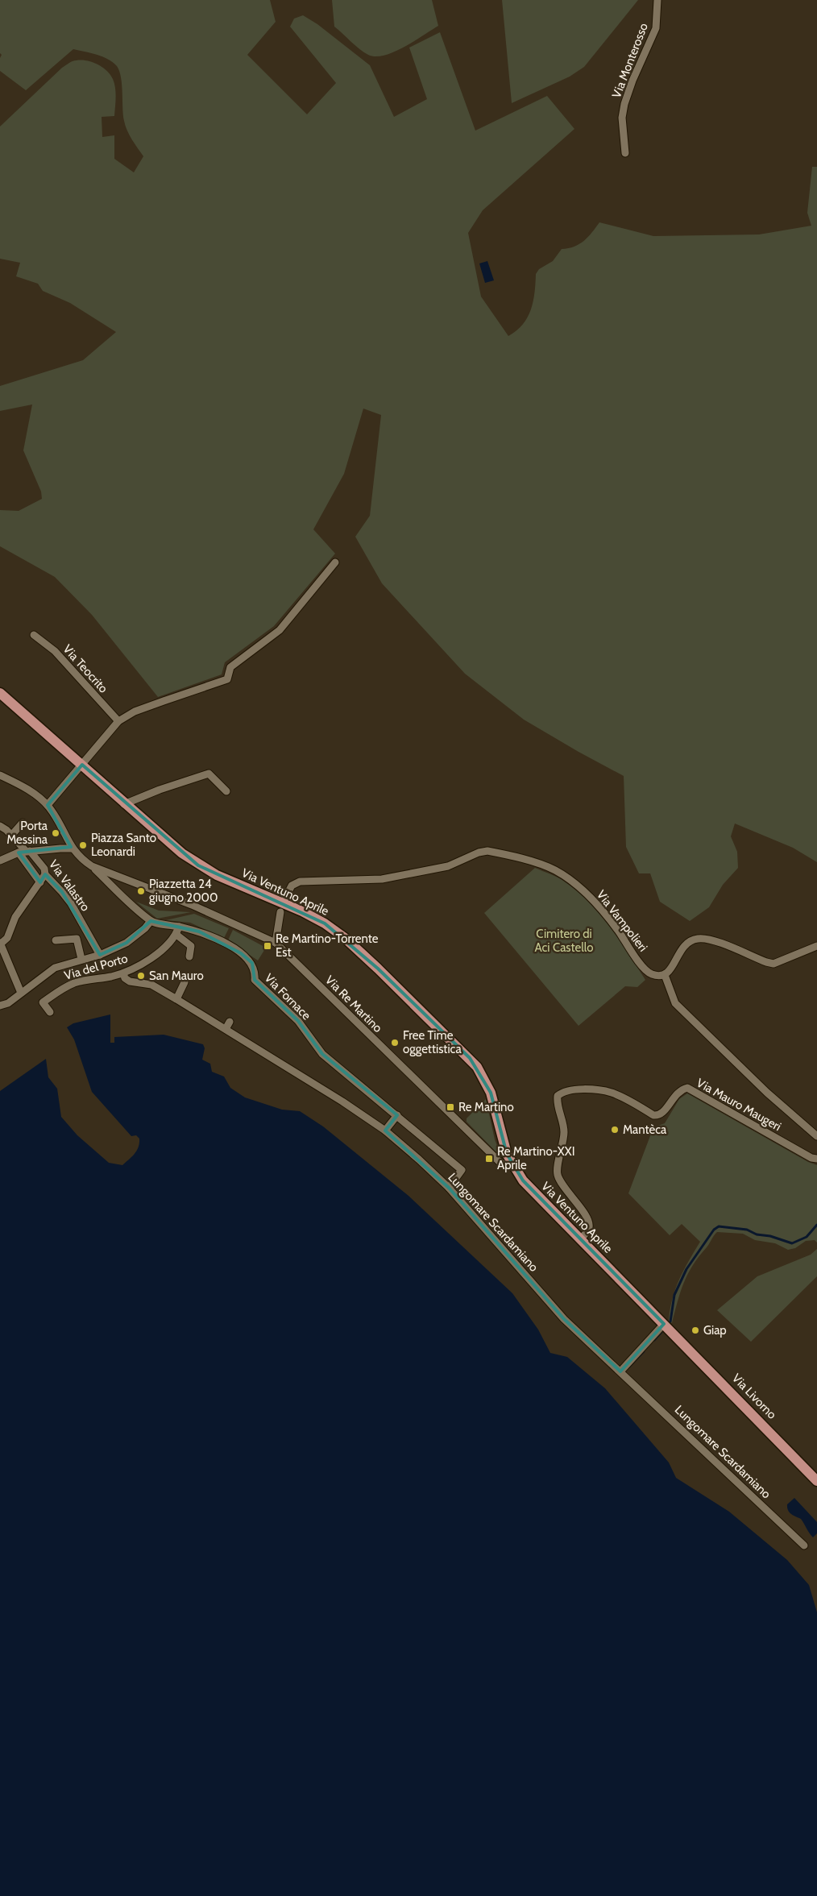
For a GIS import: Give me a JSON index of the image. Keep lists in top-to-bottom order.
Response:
{
  "streets": {
    "main road": ["Via Ventuno Aprile", "Via Livorno"],
    "street": [
      "Via Monterosso",
      "Via Teocrito",
      "Via Valastro",
      "Via Vampolieri",
      "Via del Porto",
      "Via Fornace",
      "Via Re Martino",
      "Via Mauro Maugeri",
      "Lungomare Scardamiano"
    ]
  },
  "crossings": [
    ["Via Ventuno Aprile", "Via Vampolieri"],
    ["Via Ventuno Aprile", "Via Re Martino"],
    ["Via Ventuno Aprile", "Via Mauro Maugeri"],
    ["Via Ventuno Aprile", "Via Livorno"],
    ["Via Vampolieri", "Via Mauro Maugeri"],
    ["Via del Porto", "Via Fornace"],
    ["Via del Porto", "Lungomare Scardamiano"],
    ["Via Fornace", "Lungomare Scardamiano"]
  ],
  "parks": ["Cimitero di Aci Castello"],
  "places": {
    "other": [
      "Porta Messina",
      "Piazza Santo Leonardi",
      "Piazzetta 24 giugno 2000",
      "San Mauro",
      "Free Time oggettistica",
      "Mantèca",
      "Giap"
    ],
    "transit": ["Re Martino-Torrente Est", "Re Martino", "Re Martino-XXI Aprile"]
  }
}
